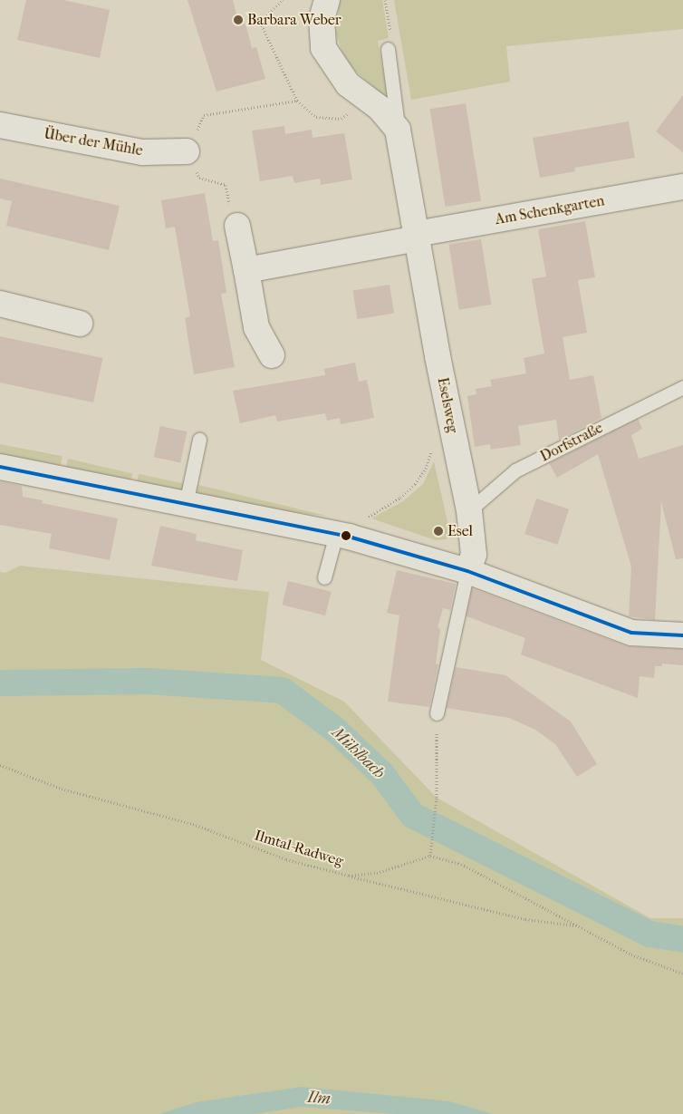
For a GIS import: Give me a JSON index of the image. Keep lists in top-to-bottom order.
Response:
{
  "streets": {
    "street": ["Über der Mühle", "Am Schenkgarten", "Eselsweg"],
    "lane": ["Dorfstraße"],
    "path": ["Ilmtal-Radweg"]
  },
  "crossings": [
    ["Am Schenkgarten", "Eselsweg"],
    ["Eselsweg", "Dorfstraße"]
  ],
  "water": ["Mühlbach", "Ilm"],
  "places": ["Barbara Weber", "Esel"]
}
